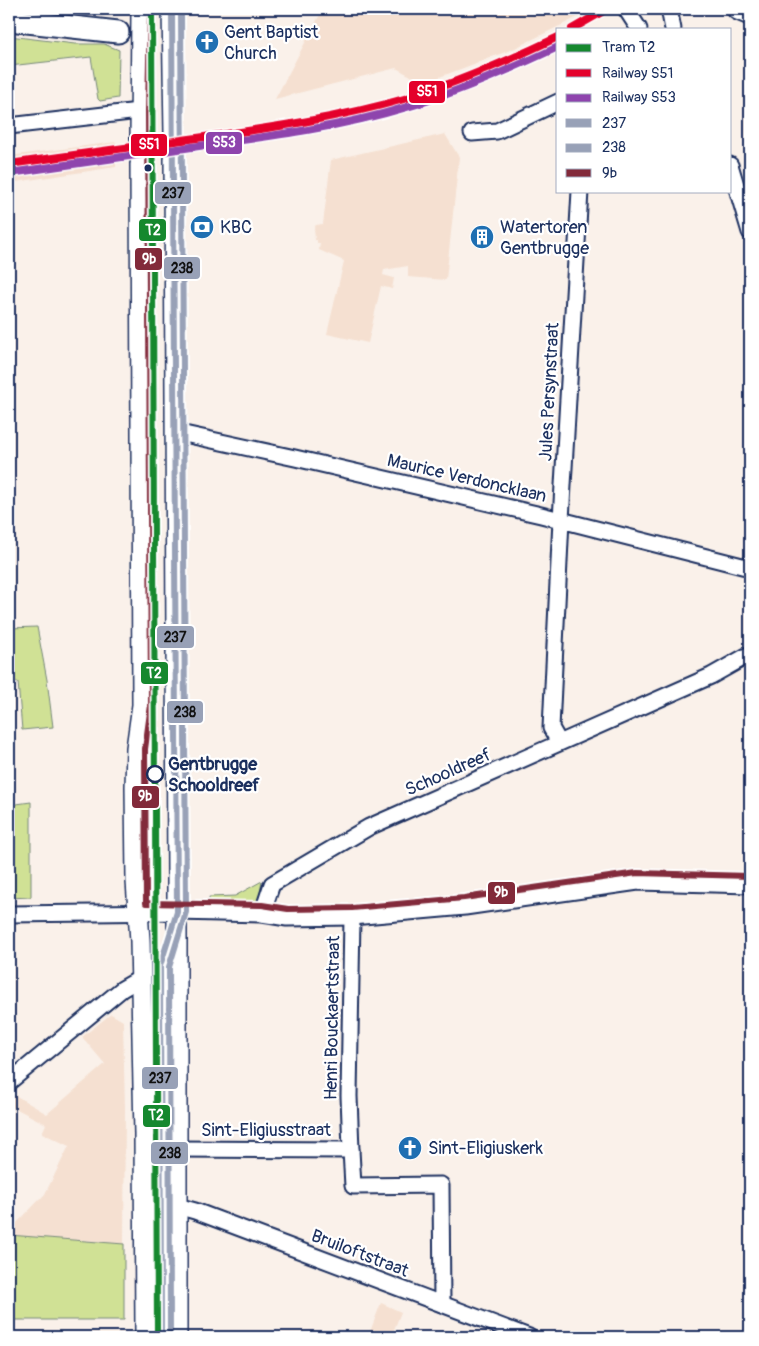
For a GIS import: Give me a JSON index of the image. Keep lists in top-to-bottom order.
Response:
{
  "streets": {
    "street": [
      "Jules Persynstraat",
      "Maurice Verdoncklaan",
      "Schooldreef",
      "Henri Bouckaertstraat",
      "Sint-Eligiusstraat",
      "Bruiloftstraat"
    ]
  },
  "crossings": [
    ["Jules Persynstraat", "Maurice Verdoncklaan"],
    ["Jules Persynstraat", "Schooldreef"],
    ["Henri Bouckaertstraat", "Sint-Eligiusstraat"],
    ["Sint-Eligiusstraat", "Bruiloftstraat"]
  ],
  "places": {
    "church": ["Gent Baptist Church", "Sint-Eligiuskerk"],
    "bank": ["KBC"],
    "building": ["Watertoren Gentbrugge"],
    "other": ["Gentbrugge Schooldreef"]
  },
  "lines": [
    "tram line T2",
    "rail line S51",
    "transit line 237",
    "transit line 238",
    "transit line 9b",
    "rail line S53"
  ],
  "legend": [
    "Tram T2",
    "Railway S51",
    "Railway S53",
    "237",
    "238",
    "9b"
  ]
}
